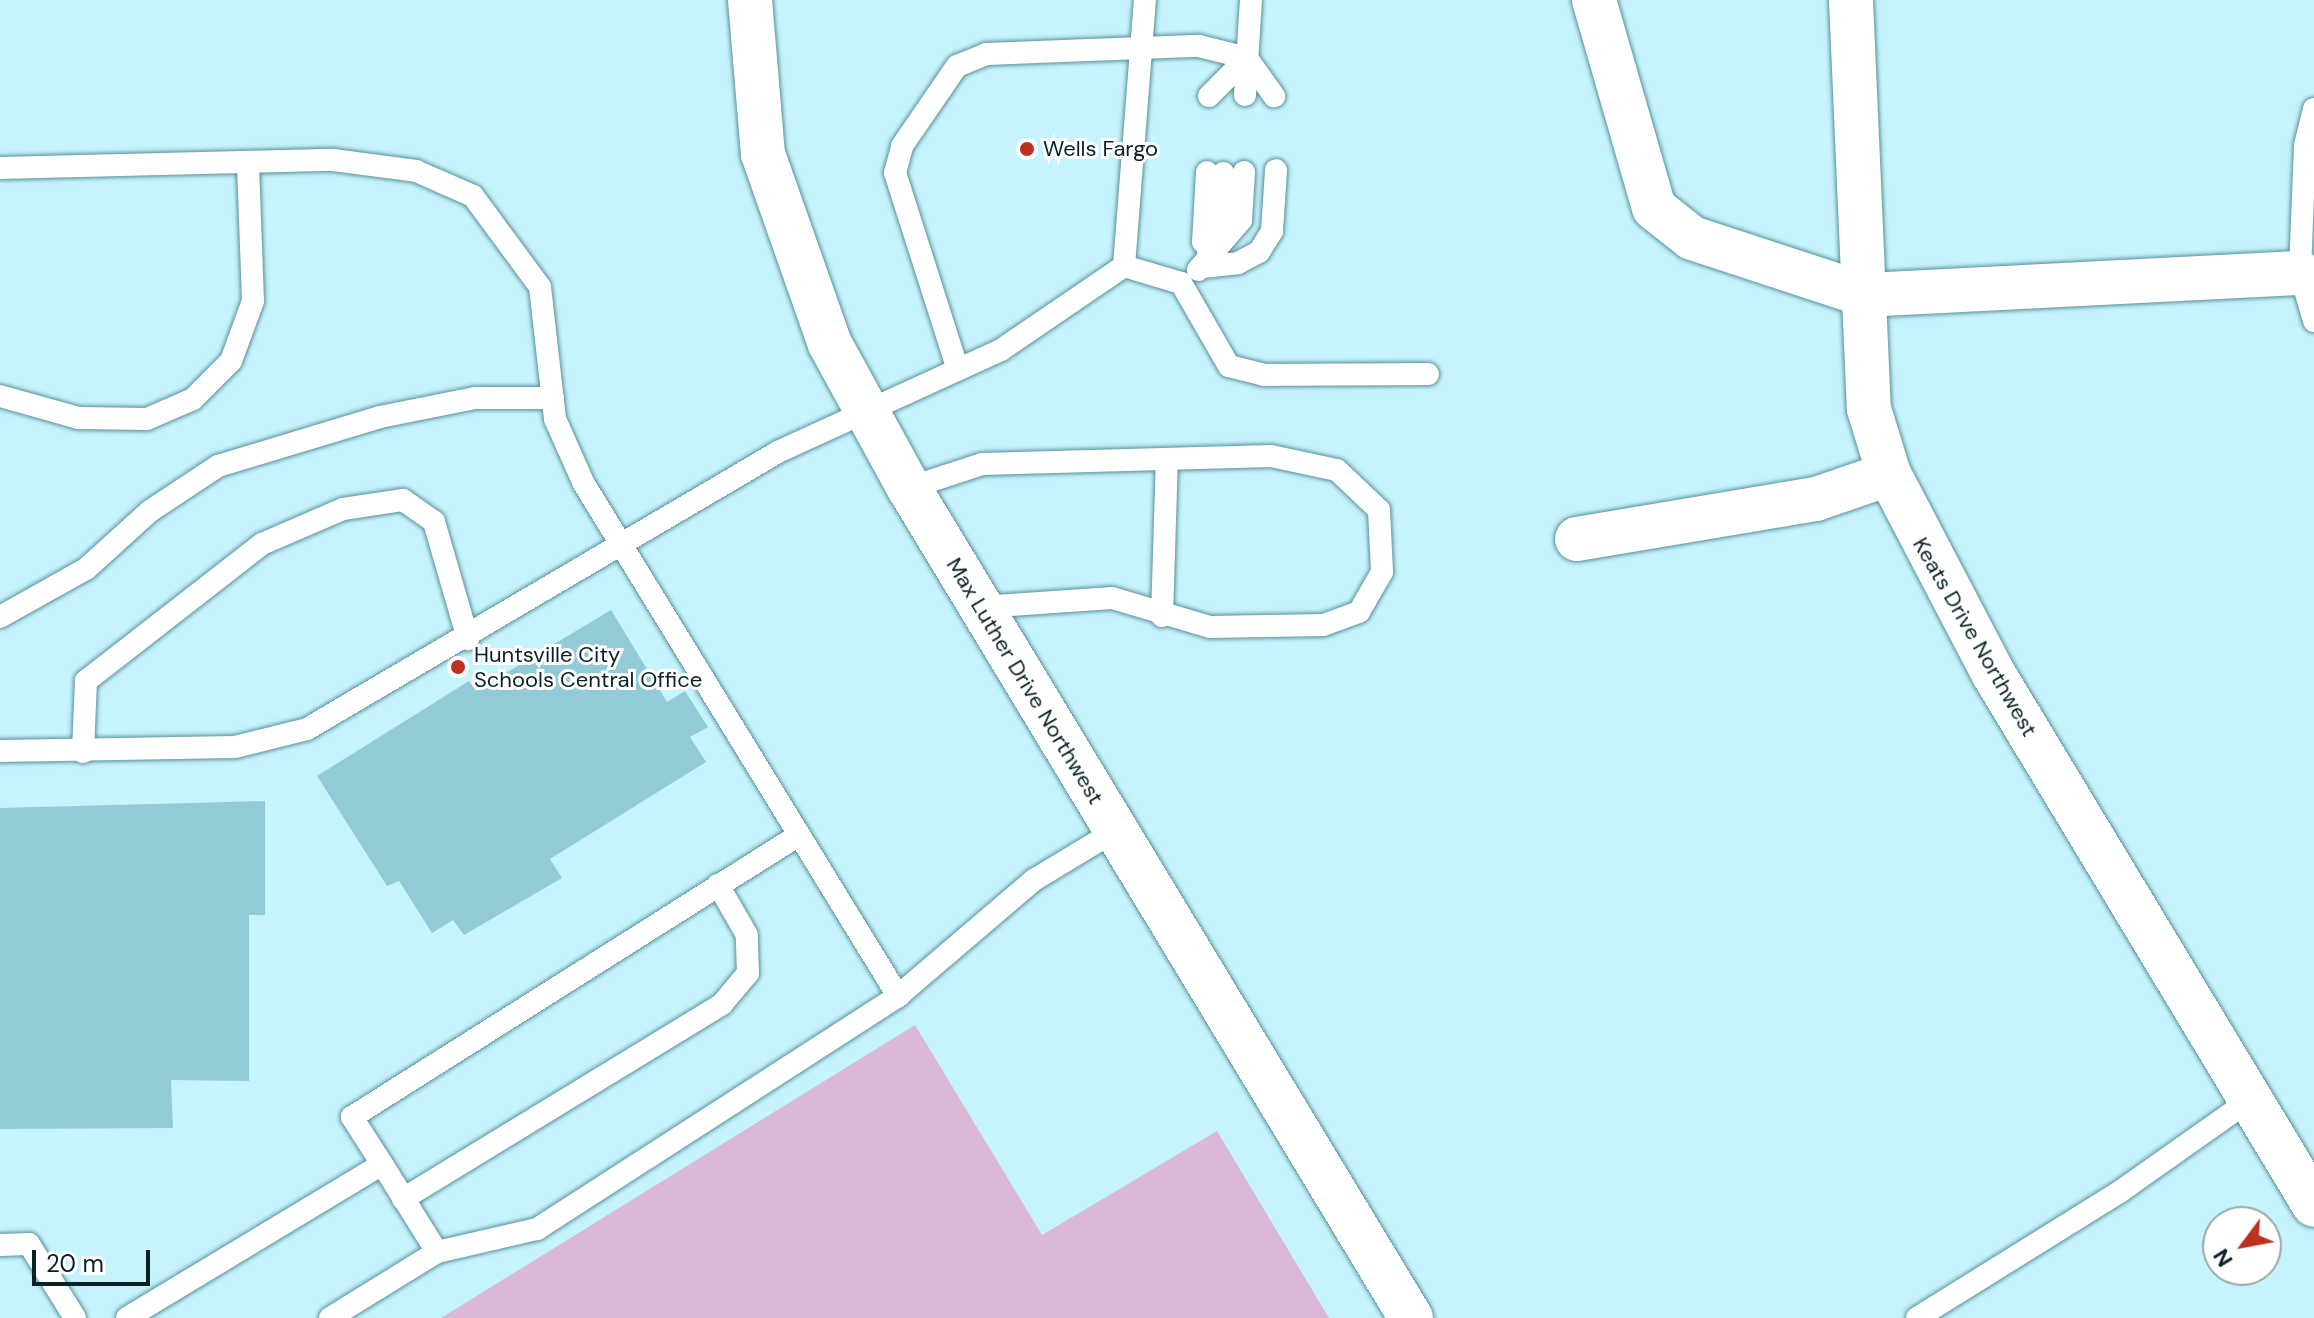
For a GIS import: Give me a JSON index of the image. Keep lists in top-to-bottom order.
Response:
{
  "streets": {
    "street": ["Keats Drive Northwest", "Max Luther Drive Northwest"]
  },
  "places": ["Wells Fargo", "Huntsville City Schools Central Office"],
  "scale_bar": "20 m",
  "north": "bottom left"
}
